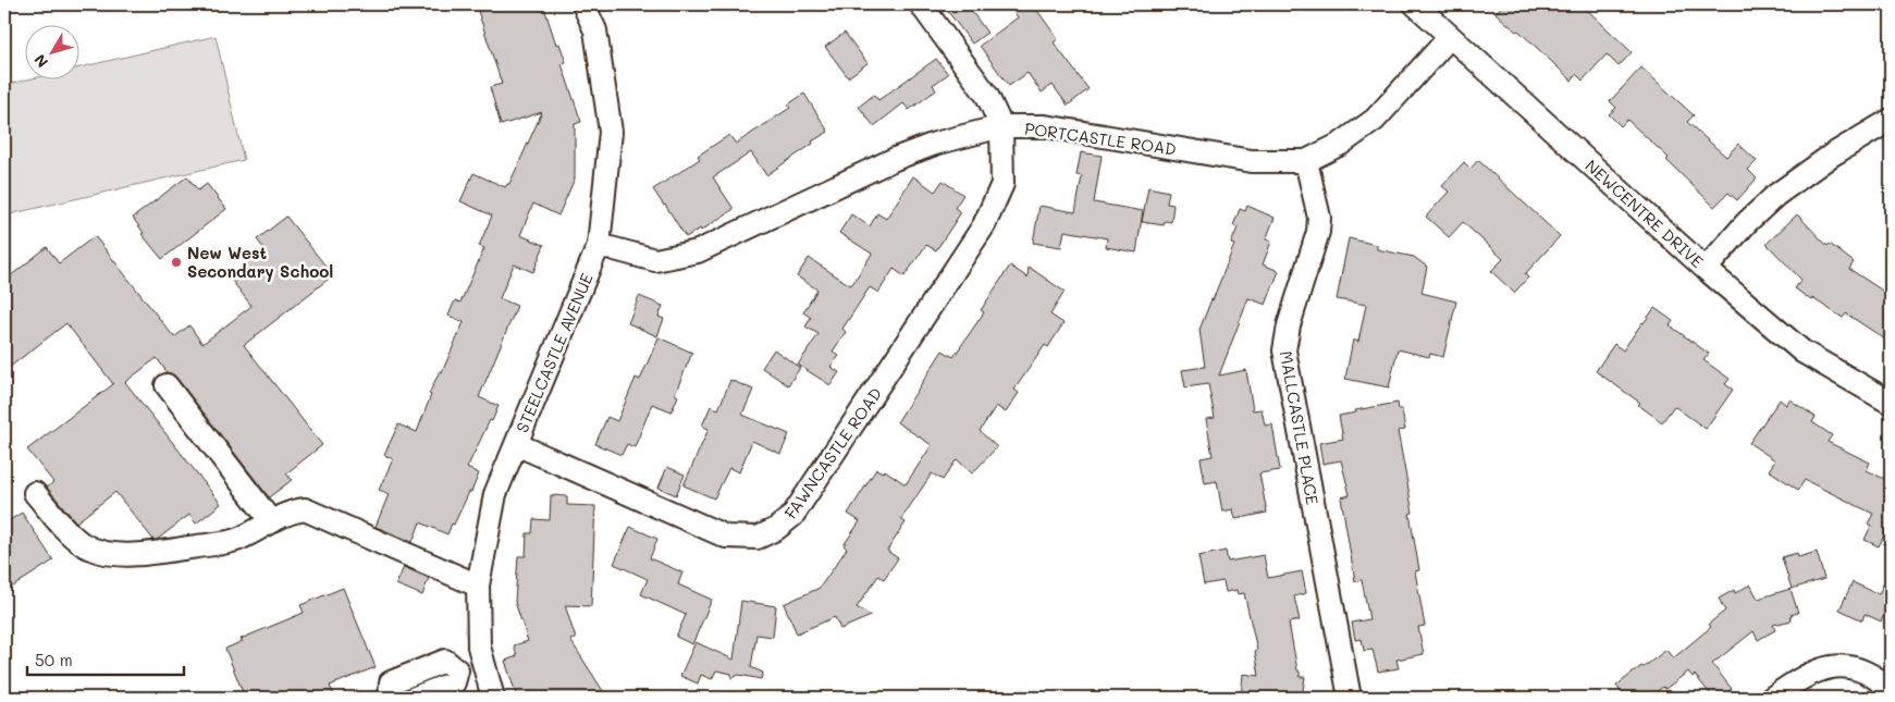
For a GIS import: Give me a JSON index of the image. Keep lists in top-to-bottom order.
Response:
{
  "streets": {
    "street": [
      "PORTCASTLE ROAD",
      "NEWCENTRE DRIVE",
      "STEELCASTLE AVENUE",
      "MALLCASTLE PLACE",
      "FAWNCASTLE ROAD"
    ]
  },
  "crossings": [
    ["PORTCASTLE ROAD", "NEWCENTRE DRIVE"],
    ["PORTCASTLE ROAD", "STEELCASTLE AVENUE"],
    ["PORTCASTLE ROAD", "MALLCASTLE PLACE"],
    ["PORTCASTLE ROAD", "FAWNCASTLE ROAD"],
    ["STEELCASTLE AVENUE", "FAWNCASTLE ROAD"]
  ],
  "places": ["New West Secondary School"],
  "scale_bar": "50 m",
  "north": "bottom left"
}
